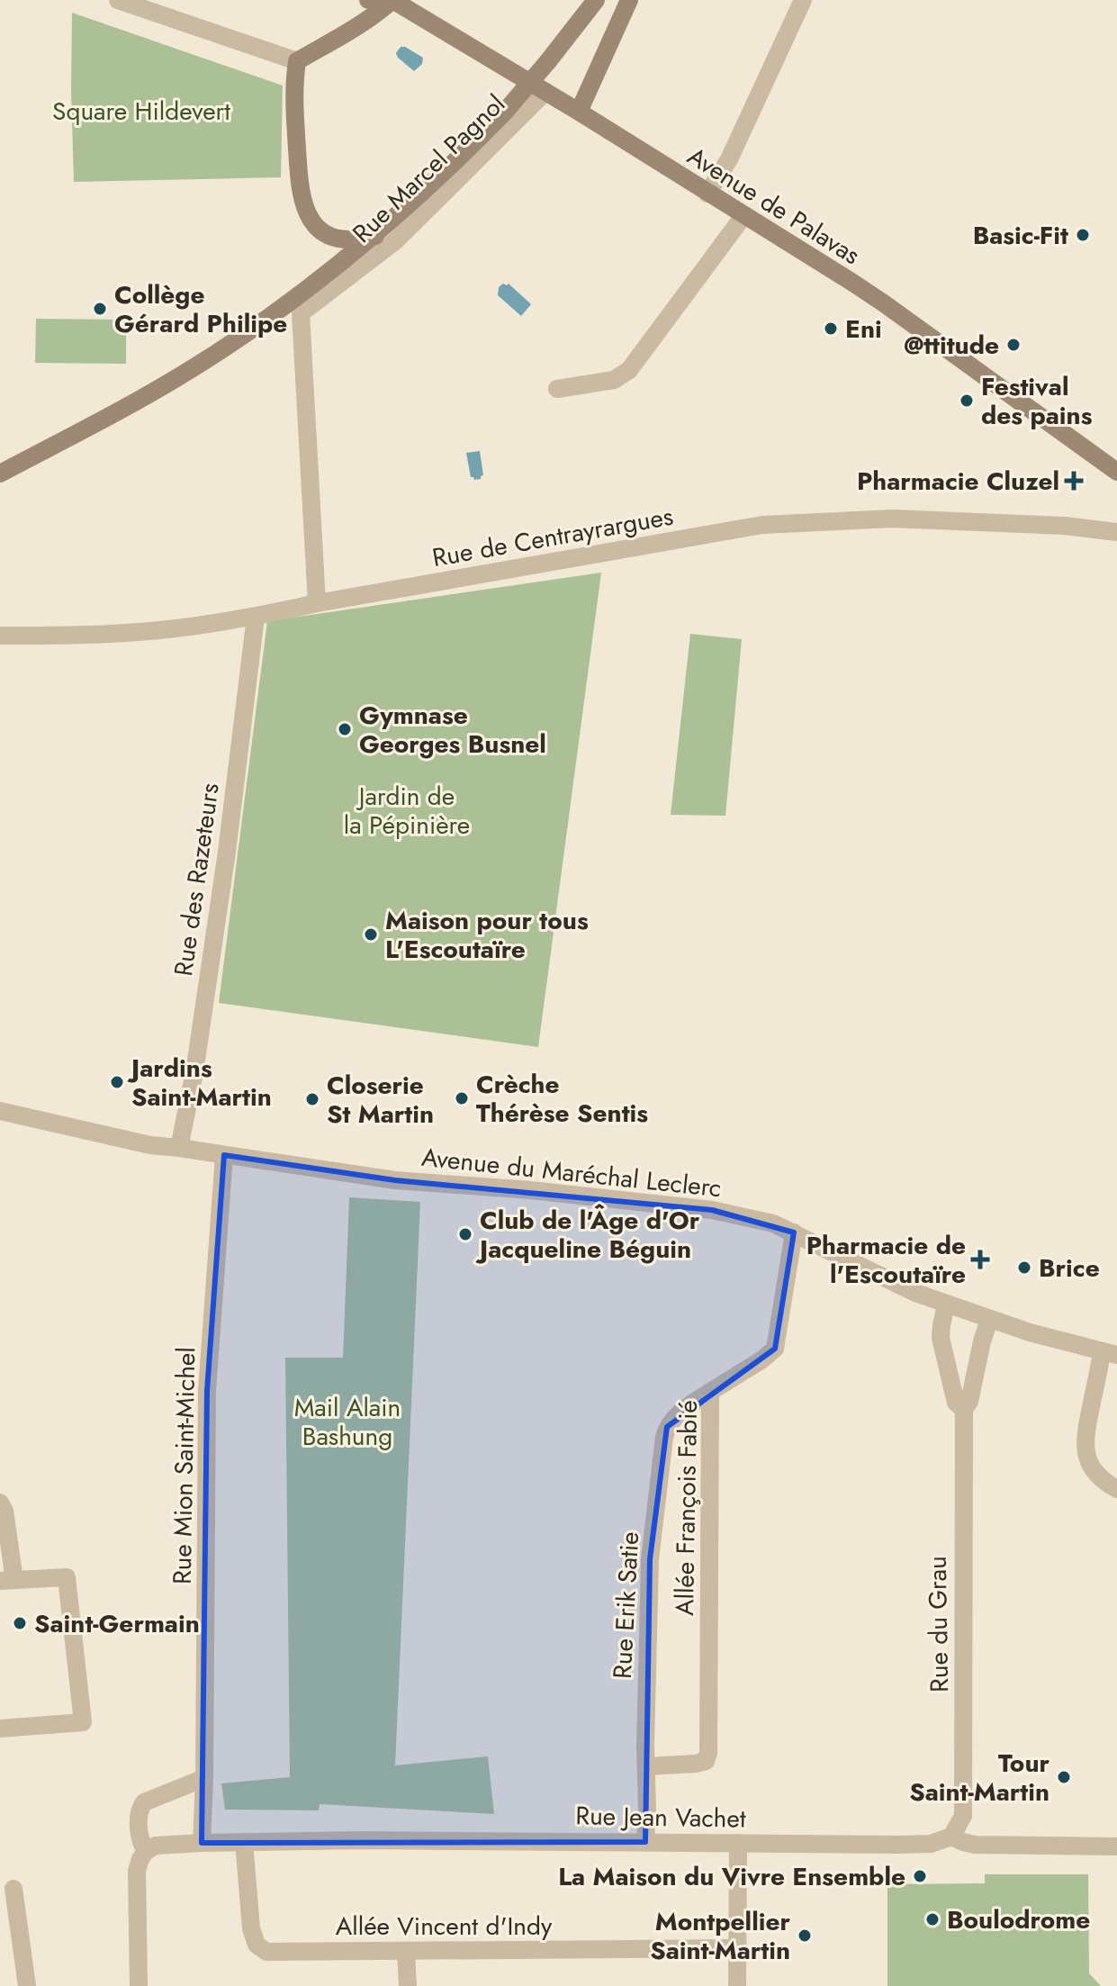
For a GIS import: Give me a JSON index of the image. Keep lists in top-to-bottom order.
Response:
{
  "streets": {
    "street": [
      "Rue Marcel Pagnol",
      "Avenue de Palavas",
      "Rue de Centrayrargues",
      "Rue des Razeteurs",
      "Avenue du Maréchal Leclerc",
      "Rue Mion Saint-Michel",
      "Allée François Fabié",
      "Rue Erik Satie",
      "Rue du Grau",
      "Rue Jean Vachet",
      "Allée Vincent d'Indy"
    ]
  },
  "crossings": [
    ["Rue Marcel Pagnol", "Avenue de Palavas"],
    ["Rue Marcel Pagnol", "Rue de Centrayrargues"],
    ["Rue de Centrayrargues", "Rue des Razeteurs"],
    ["Rue des Razeteurs", "Avenue du Maréchal Leclerc"],
    ["Avenue du Maréchal Leclerc", "Rue Mion Saint-Michel"],
    ["Avenue du Maréchal Leclerc", "Allée François Fabié"],
    ["Avenue du Maréchal Leclerc", "Rue du Grau"],
    ["Rue Mion Saint-Michel", "Rue Jean Vachet"],
    ["Allée François Fabié", "Rue Erik Satie"],
    ["Rue Erik Satie", "Rue Jean Vachet"],
    ["Rue du Grau", "Rue Jean Vachet"],
    ["Rue Jean Vachet", "Allée Vincent d'Indy"]
  ],
  "parks": ["Square Hildevert", "Jardin de la Pépinière", "Mail Alain Bashung"],
  "places": {
    "other": [
      "Basic-Fit",
      "Collège Gérard Philipe",
      "Eni",
      "@ttitude",
      "Festival des pains",
      "Gymnase Georges Busnel",
      "Maison pour tous L'Escoutaïre",
      "Jardins Saint-Martin",
      "Crèche Thérèse Sentis",
      "Closerie St Martin",
      "Club de l'Âge d'Or Jacqueline Béguin",
      "Brice",
      "Saint-Germain",
      "Tour Saint-Martin",
      "La Maison du Vivre Ensemble",
      "Boulodrome",
      "Montpellier Saint-Martin"
    ],
    "health": ["Pharmacie Cluzel", "Pharmacie de l'Escoutaïre"]
  }
}
